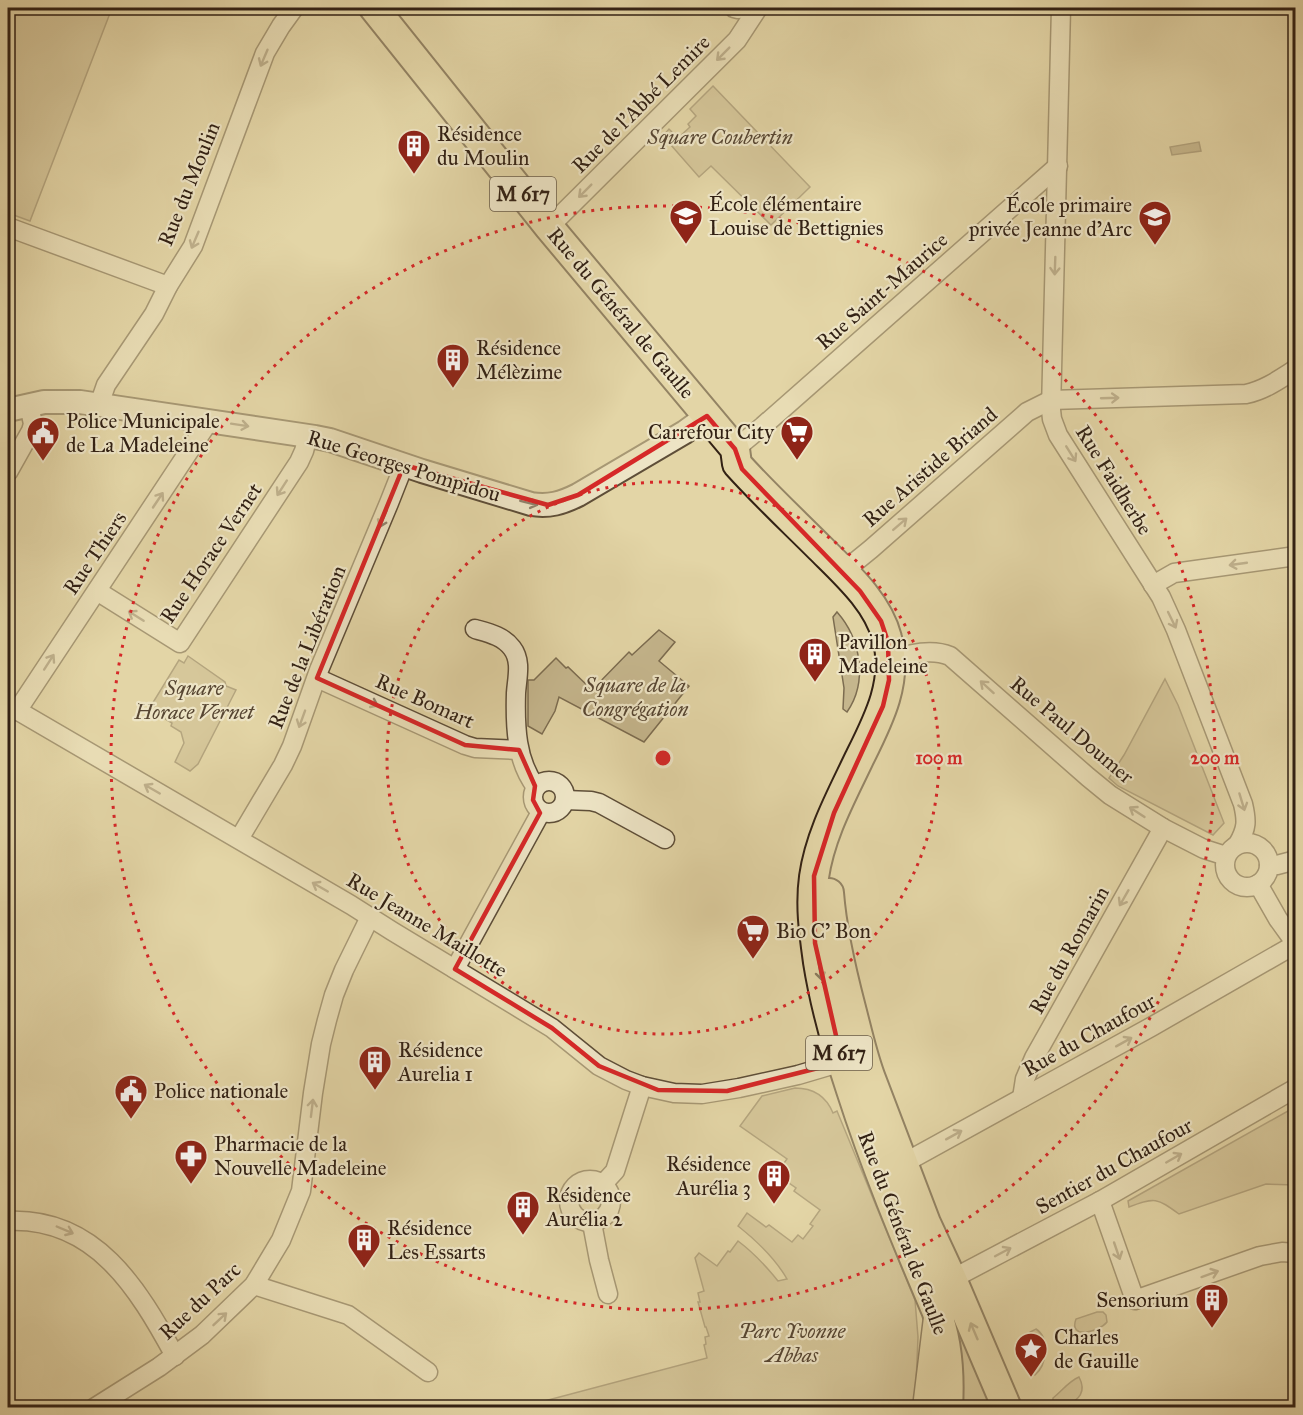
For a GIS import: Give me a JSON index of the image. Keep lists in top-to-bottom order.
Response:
{
  "streets": {
    "main road": ["M 617", "Rue du Général de Gaulle"],
    "street": [
      "Rue de l'Abbé Lemire",
      "Rue du Moulin",
      "Rue Saint-Maurice",
      "Rue Georges Pompidou",
      "Rue Aristide Briand",
      "Rue Faidherbe",
      "Rue Thiers",
      "Rue Horace Vernet",
      "Rue de la Libération",
      "Rue Bomart",
      "Rue Paul Doumer",
      "Rue Jeanne Maillotte",
      "Rue du Romarin",
      "Rue du Chaufour",
      "Sentier du Chaufour",
      "Rue du Parc"
    ]
  },
  "crossings": [
    ["Rue de l'Abbé Lemire", "Rue du Général de Gaulle"],
    ["Rue du Moulin", "Rue Georges Pompidou"],
    ["Rue Saint-Maurice", "Rue du Général de Gaulle"],
    ["Rue Saint-Maurice", "Rue Faidherbe"],
    ["Rue du Général de Gaulle", "Rue Georges Pompidou"],
    ["Rue du Général de Gaulle", "Rue Aristide Briand"],
    ["Rue du Général de Gaulle", "Rue Paul Doumer"],
    ["Rue du Général de Gaulle", "Rue Jeanne Maillotte"],
    ["Rue du Général de Gaulle", "Rue du Chaufour"],
    ["Rue du Général de Gaulle", "Sentier du Chaufour"],
    ["Rue Georges Pompidou", "Rue Thiers"],
    ["Rue Georges Pompidou", "Rue Horace Vernet"],
    ["Rue Georges Pompidou", "Rue de la Libération"],
    ["Rue Aristide Briand", "Rue Faidherbe"],
    ["Rue Faidherbe", "Rue Paul Doumer"],
    ["Rue Thiers", "Rue Horace Vernet"],
    ["Rue Thiers", "Rue Jeanne Maillotte"],
    ["Rue de la Libération", "Rue Bomart"],
    ["Rue de la Libération", "Rue Jeanne Maillotte"],
    ["Rue Paul Doumer", "Rue du Romarin"],
    ["Rue Jeanne Maillotte", "Rue du Parc"],
    ["Rue du Romarin", "Rue du Chaufour"]
  ],
  "one_way": [
    "Rue de l'Abbé Lemire",
    "Rue du Moulin",
    "Rue Georges Pompidou",
    "Rue Aristide Briand",
    "Rue Faidherbe",
    "Rue Thiers",
    "Rue de la Libération",
    "Rue Bomart",
    "Rue Paul Doumer",
    "Rue Jeanne Maillotte",
    "Rue du Romarin",
    "Rue du Chaufour",
    "Sentier du Chaufour",
    "Rue du Parc"
  ],
  "parks": [
    "Square Coubertin",
    "Square de la Congrégation",
    "Square Horace Vernet",
    "Parc Yvonne Abbas"
  ],
  "places": {
    "building": [
      "Résidence du Moulin",
      "Résidence Mélèzime",
      "Pavillon Madeleine",
      "Résidence Aurelia 1",
      "Résidence Aurélia 3",
      "Résidence Aurélia 2",
      "Résidence Les Essarts",
      "Sensorium"
    ],
    "school or university": ["École élémentaire Louise de Bettignies", "École primaire privée Jeanne d'Arc"],
    "supermarket": ["Carrefour City", "Bio C' Bon"],
    "public building": ["Police Municipale de La Madeleine", "Police nationale"],
    "pharmacy": ["Pharmacie de la Nouvelle Madeleine"],
    "place": ["Charles de Gauille"]
  },
  "rings": ["100 m", "200 m"]
}
